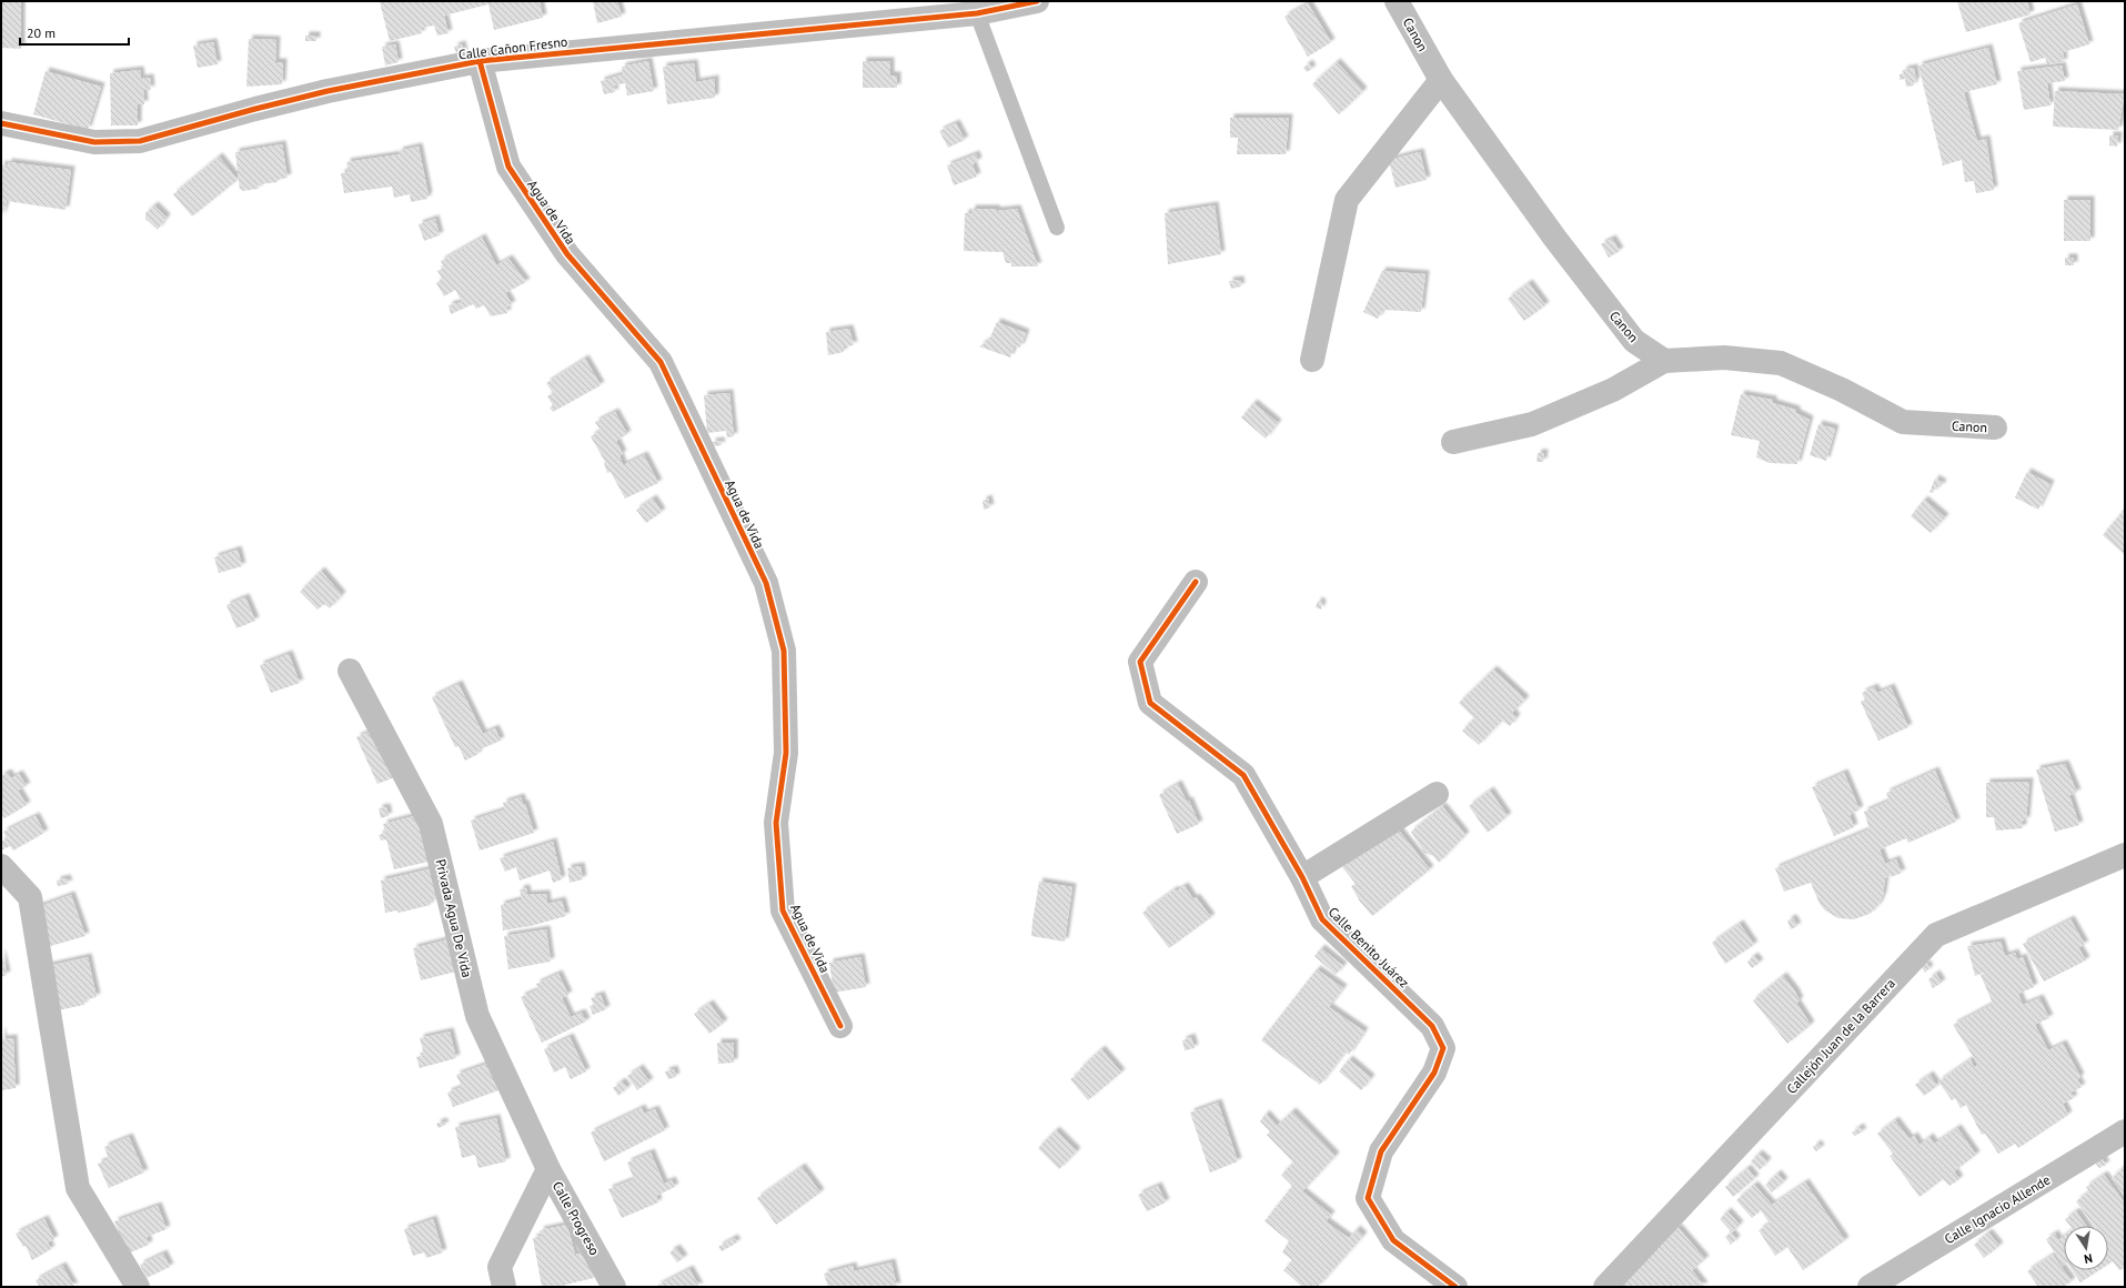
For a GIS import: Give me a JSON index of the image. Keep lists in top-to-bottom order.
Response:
{
  "streets": {
    "street": [
      "Canon",
      "Calle Cañon Fresno",
      "Agua de Vida",
      "Privada Agua De Vida",
      "Calle Benito Juárez",
      "Callejón Juan de la Barrera",
      "Calle Ignacio Allende",
      "Calle Progreso"
    ]
  },
  "crossings": [
    ["Calle Cañon Fresno", "Agua de Vida"],
    ["Privada Agua De Vida", "Calle Progreso"]
  ],
  "scale_bar": "20 m",
  "north": "bottom"
}
